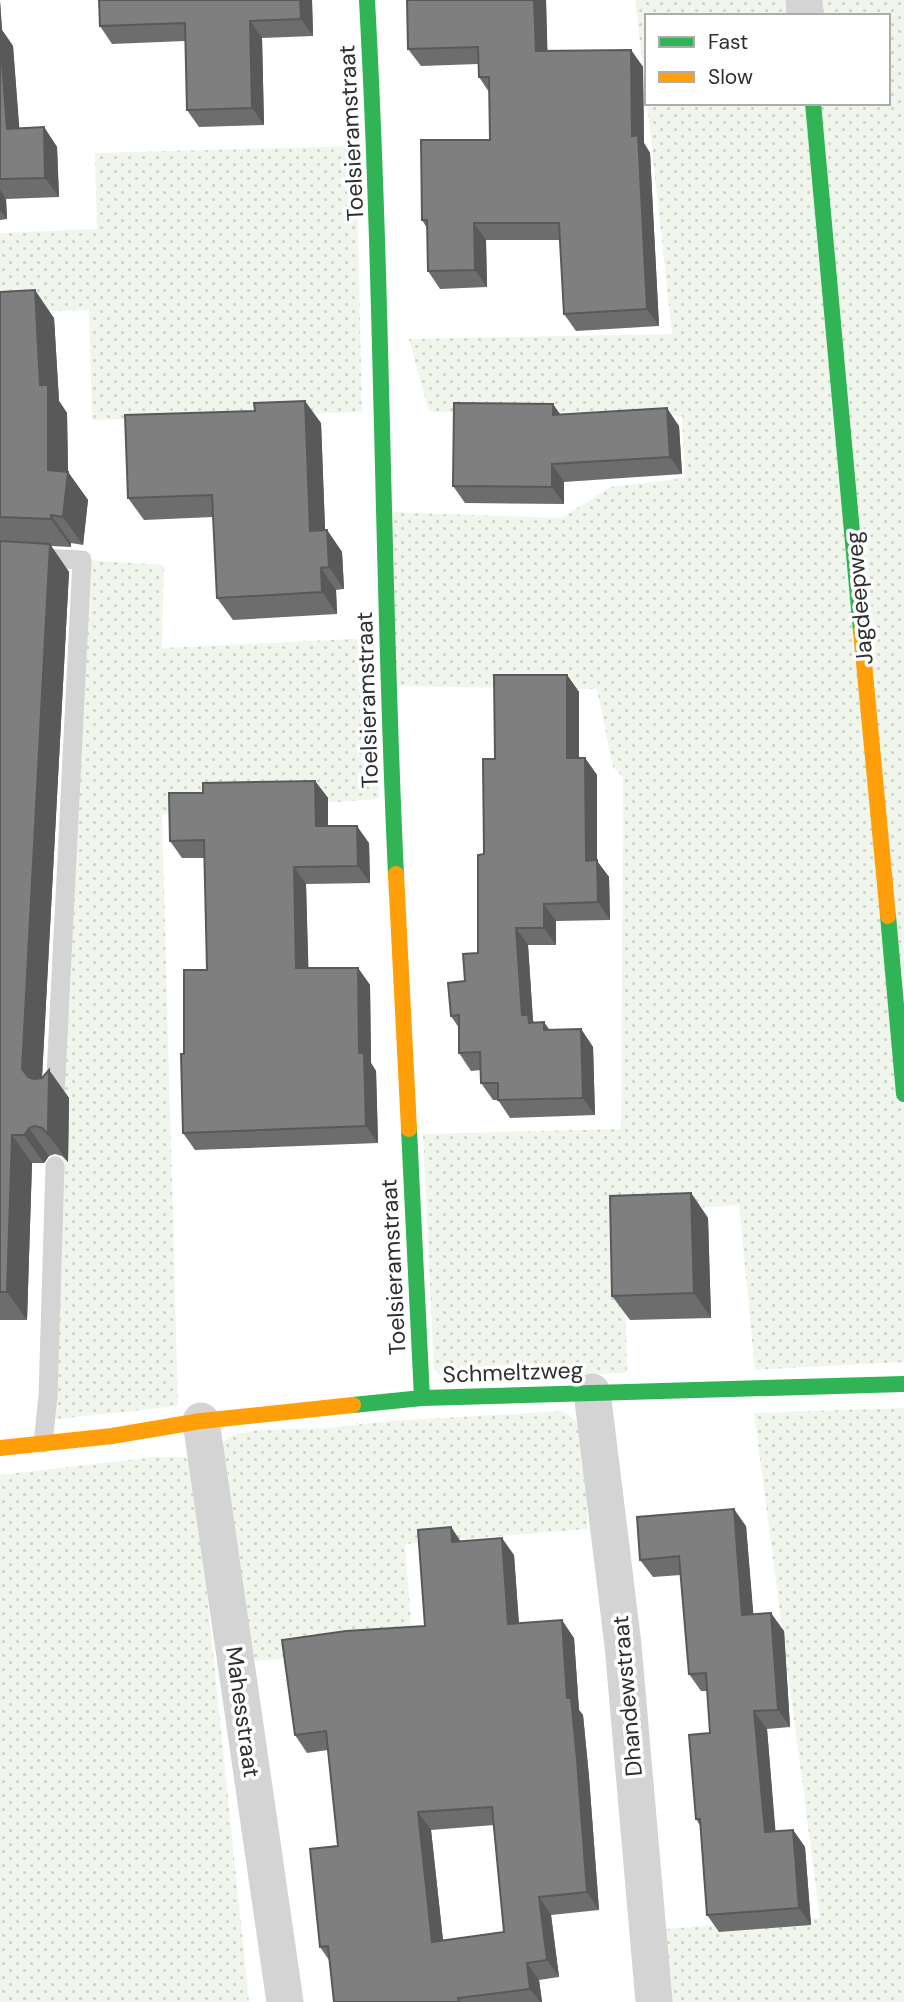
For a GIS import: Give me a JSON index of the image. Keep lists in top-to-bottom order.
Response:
{
  "streets": {
    "street": [
      "Toelsieramstraat",
      "Jagdeepweg",
      "Schmeltzweg",
      "Dhandewstraat",
      "Mahesstraat"
    ]
  },
  "crossings": [
    ["Toelsieramstraat", "Schmeltzweg"],
    ["Schmeltzweg", "Dhandewstraat"],
    ["Schmeltzweg", "Mahesstraat"]
  ],
  "legend": ["Fast", "Slow"]
}
